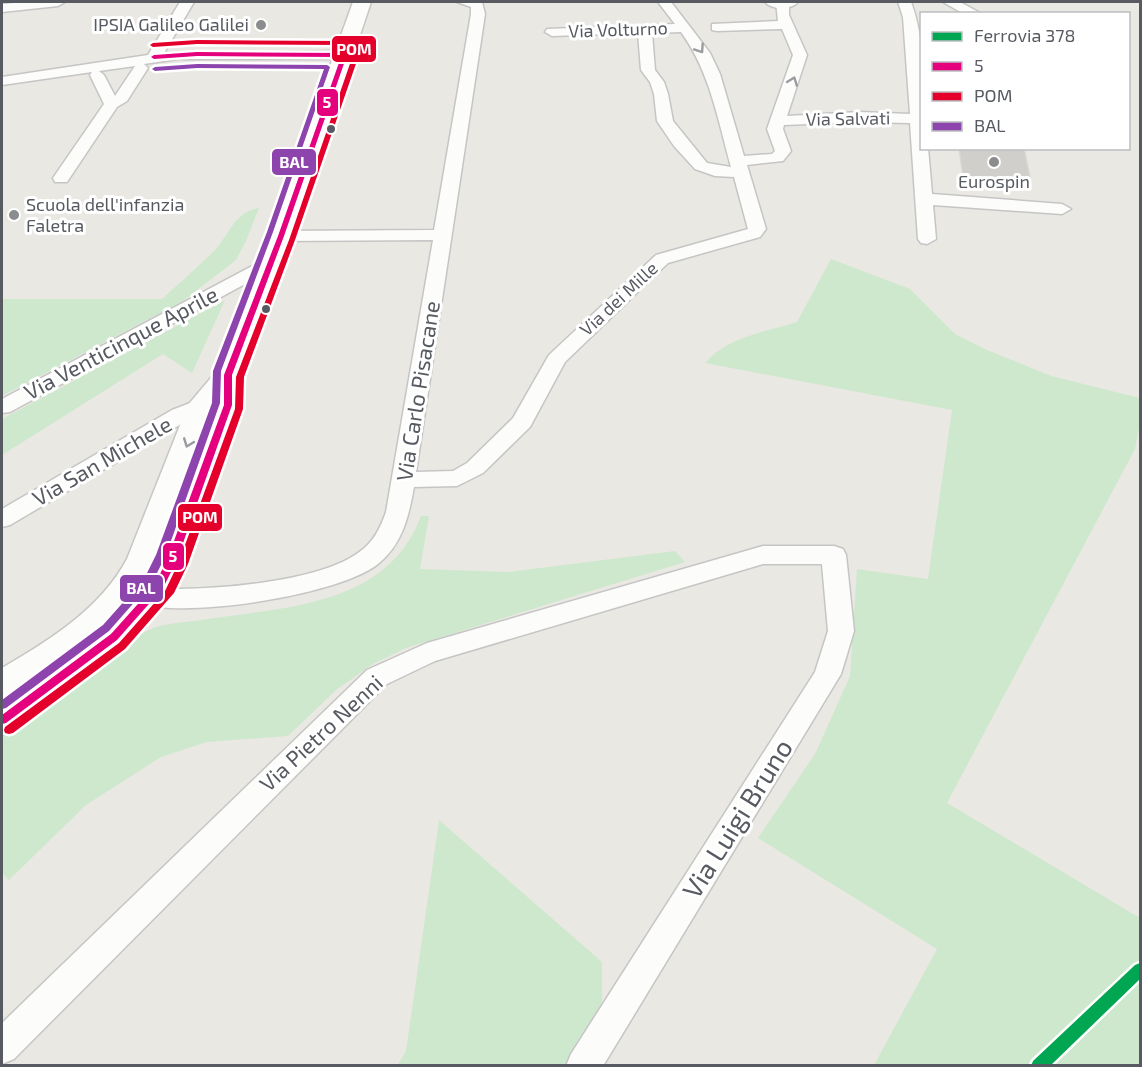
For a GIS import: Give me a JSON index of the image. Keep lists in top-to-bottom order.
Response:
{
  "streets": {
    "street": [
      "Via Volturno",
      "Via Salvati",
      "Via dei Mille",
      "Via Venticinque Aprile",
      "Via Carlo Pisacane",
      "Via San Michele",
      "Via Pietro Nenni",
      "Via Luigi Bruno"
    ]
  },
  "crossings": [
    ["Via Volturno", "Via dei Mille"],
    ["Via Salvati", "Via dei Mille"],
    ["Via dei Mille", "Via Carlo Pisacane"],
    ["Via Pietro Nenni", "Via Luigi Bruno"]
  ],
  "places": ["IPSIA Galileo Galilei", "Eurospin", "Scuola dell'infanzia Faletra"],
  "lines": [
    "transit line POM",
    "transit line 5",
    "transit line BAL",
    "rail line 378"
  ],
  "legend": [
    "Ferrovia 378",
    "5",
    "POM",
    "BAL"
  ]
}
